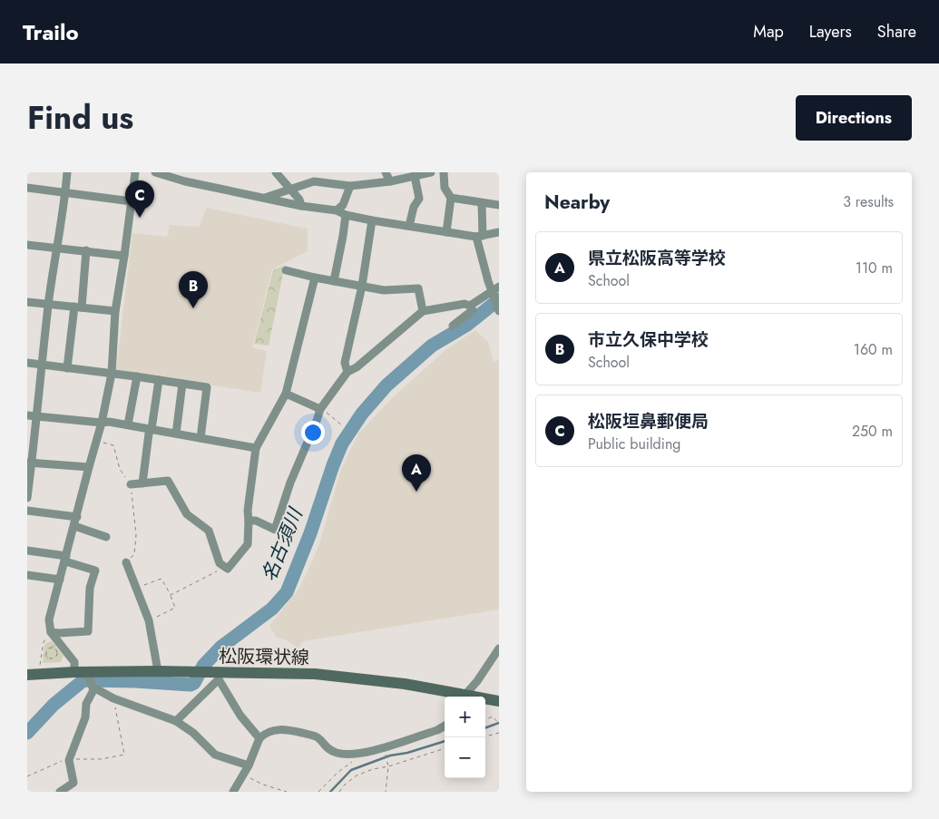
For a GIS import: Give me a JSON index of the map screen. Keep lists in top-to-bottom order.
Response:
{
  "streets": {
    "main road": ["松阪環状線"]
  },
  "water": ["名古須川"],
  "page": {
    "header": "Trailo",
    "nav": ["Map", "Layers", "Share"],
    "title": "Find us",
    "buttons": "Directions",
    "heading": ["Nearby", "3 results"],
    "pins": ["C", "B", "A"],
    "list": [
      {
        "mark": "A",
        "name": "県立松阪高等学校",
        "note": "School",
        "value": "110 m"
      },
      {
        "mark": "B",
        "name": "市立久保中学校",
        "note": "School",
        "value": "160 m"
      },
      {
        "mark": "C",
        "name": "松阪垣鼻郵便局",
        "note": "Public building",
        "value": "250 m"
      }
    ],
    "map_buttons": ["+", "−"]
  }
}
